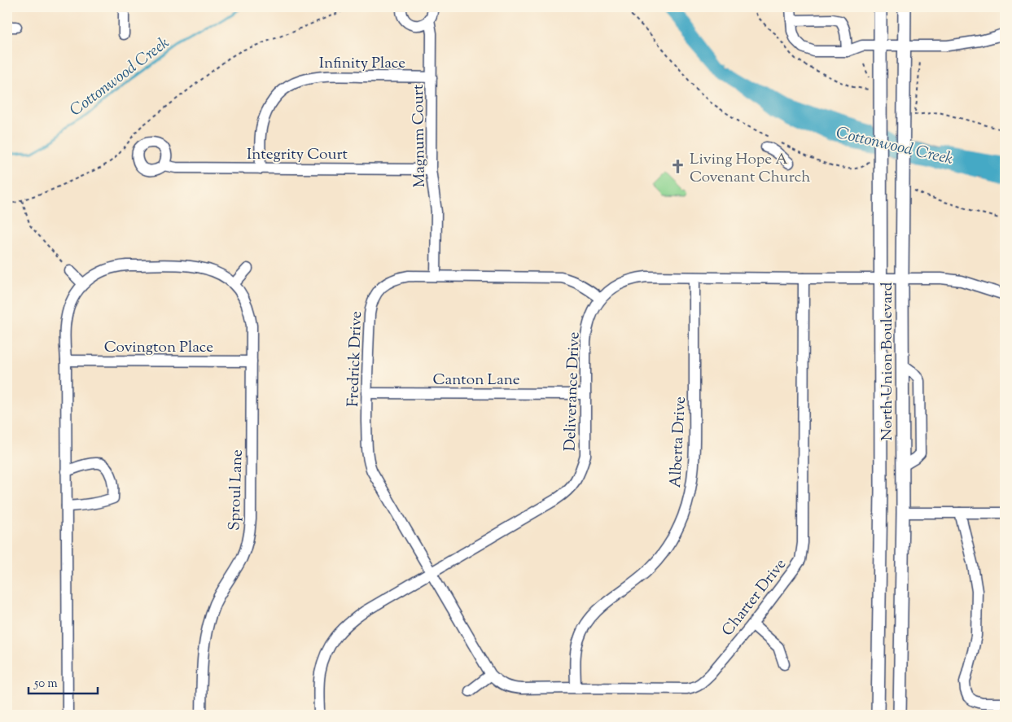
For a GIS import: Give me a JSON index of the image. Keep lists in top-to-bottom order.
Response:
{
  "streets": {
    "main road": ["North Union Boulevard"],
    "street": [
      "Infinity Place",
      "Magnum Court",
      "Integrity Court",
      "Covington Place",
      "Fredrick Drive",
      "Canton Lane",
      "Deliverance Drive",
      "Alberta Drive",
      "Sproul Lane",
      "Charter Drive"
    ]
  },
  "crossings": [
    ["Infinity Place", "Magnum Court"],
    ["Infinity Place", "Integrity Court"],
    ["Magnum Court", "Integrity Court"],
    ["Magnum Court", "Fredrick Drive"],
    ["Covington Place", "Sproul Lane"],
    ["Fredrick Drive", "Canton Lane"],
    ["Fredrick Drive", "Deliverance Drive"],
    ["Fredrick Drive", "Charter Drive"],
    ["North Union Boulevard", "Deliverance Drive"],
    ["Canton Lane", "Deliverance Drive"],
    ["Deliverance Drive", "Alberta Drive"],
    ["Deliverance Drive", "Charter Drive"],
    ["Alberta Drive", "Charter Drive"]
  ],
  "water": ["Cottonwood Creek"],
  "places": {
    "church": ["Living Hope A Covenant Church"]
  },
  "scale_bar": "50 m"
}
